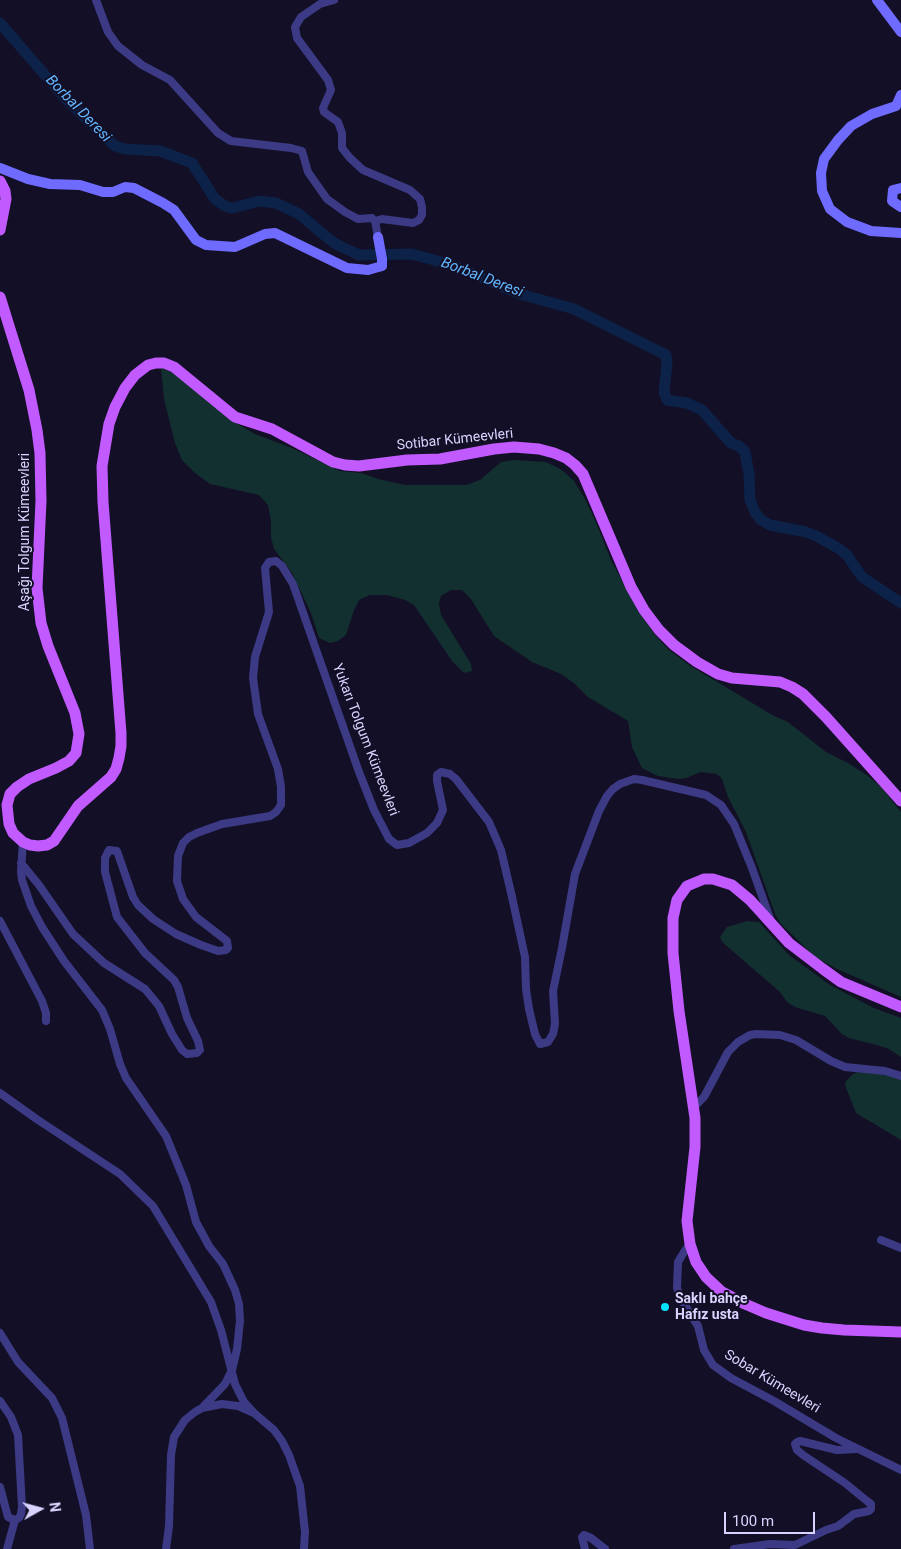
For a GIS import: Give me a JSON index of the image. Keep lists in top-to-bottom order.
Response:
{
  "streets": {
    "main road": ["Sotibar Kümeevleri", "Aşağı Tolgum Kümeevleri"],
    "street": ["Yukarı Tolgum Kümeevleri", "Sobar Kümeevleri"]
  },
  "crossings": [
    ["Sotibar Kümeevleri", "Aşağı Tolgum Kümeevleri"]
  ],
  "water": ["Borbal Deresi"],
  "places": ["Saklı bahçe Hafız usta"],
  "scale_bar": "100 m",
  "north": "right"
}
